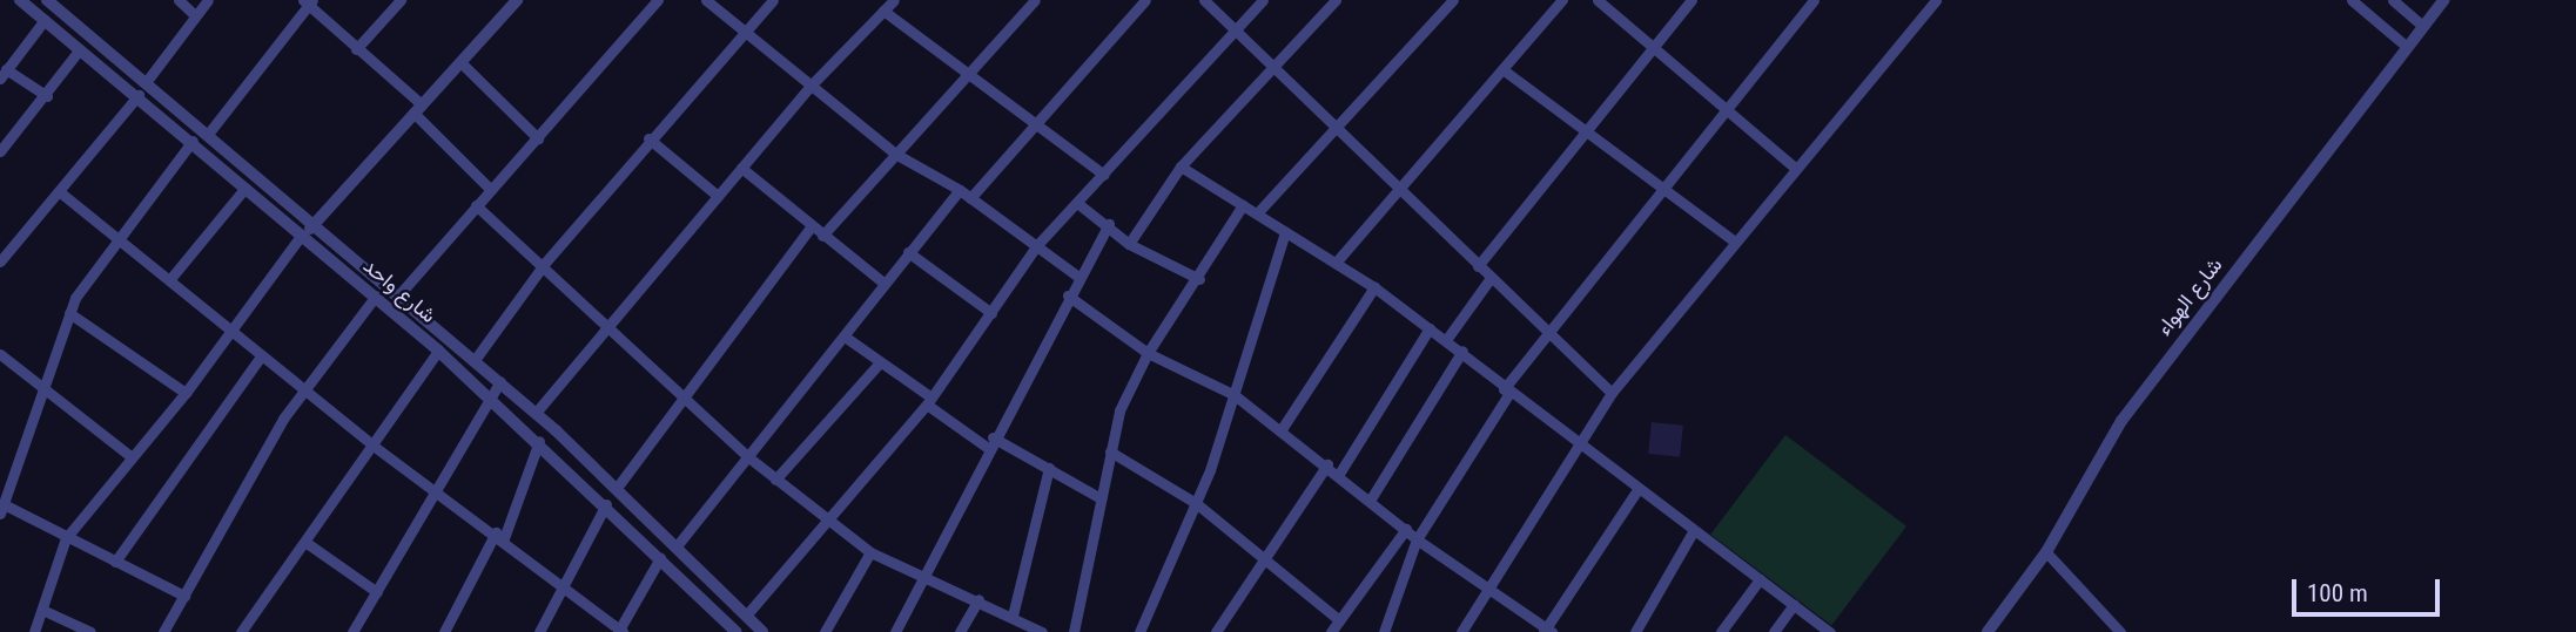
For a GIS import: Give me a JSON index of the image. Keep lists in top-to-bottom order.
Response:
{
  "streets": {
    "street": ["شارع واحد", "شارع الهواء"]
  },
  "scale_bar": "100 m"
}
